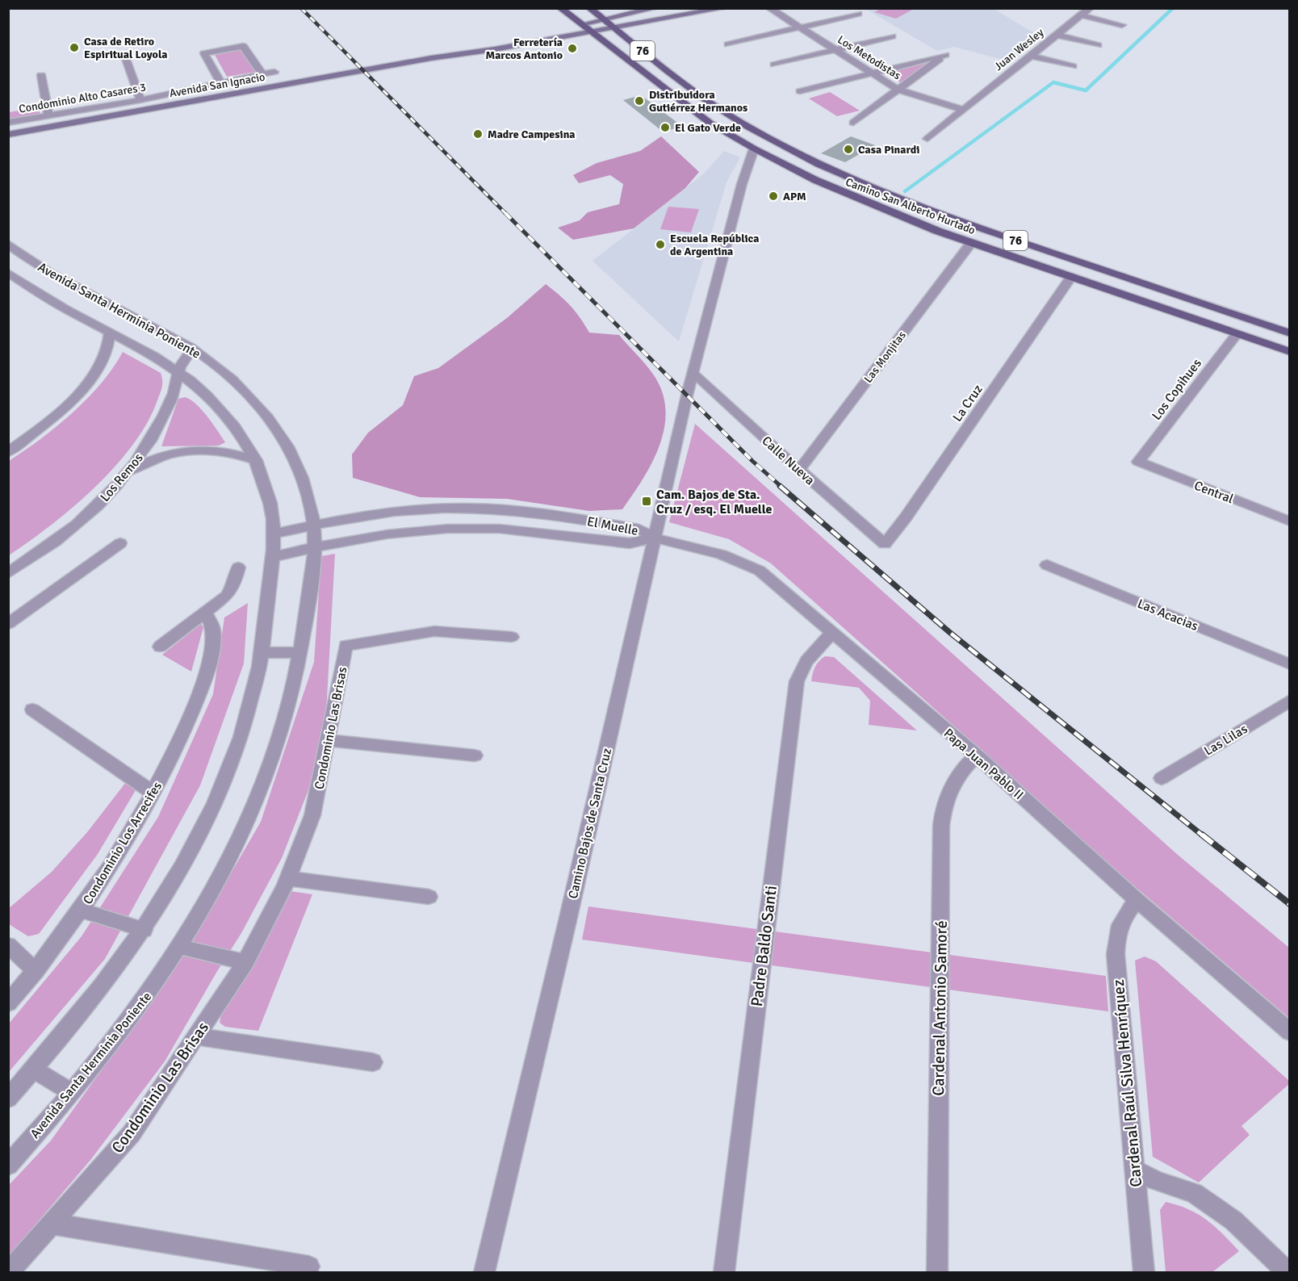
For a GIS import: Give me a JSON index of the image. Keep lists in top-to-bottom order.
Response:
{
  "streets": {
    "main road": ["76", "Avenida San Ignacio", "Camino San Alberto Hurtado"],
    "street": [
      "Juan Wesley",
      "Los Metodistas",
      "Condominio Alto Casares 3",
      "Avenida Santa Herminia Poniente",
      "Las Monjitas",
      "Los Copihues",
      "La Cruz",
      "Calle Nueva",
      "Los Remos",
      "Central",
      "El Muelle",
      "Las Acacias",
      "Condominio Las Brisas",
      "Las Lilas",
      "Papa Juan Pablo II",
      "Camino Bajos de Santa Cruz",
      "Condominio Los Arrecifes",
      "Padre Baldo Santi",
      "Cardenal Antonio Samoré",
      "Cardenal Raúl Silva Henríquez"
    ]
  },
  "crossings": [
    ["Juan Wesley", "Los Metodistas"],
    ["Avenida San Ignacio", "Camino San Alberto Hurtado"],
    ["Camino San Alberto Hurtado", "Las Monjitas"],
    ["Camino San Alberto Hurtado", "Los Copihues"],
    ["Camino San Alberto Hurtado", "La Cruz"],
    ["Camino San Alberto Hurtado", "Camino Bajos de Santa Cruz"],
    ["Avenida Santa Herminia Poniente", "Los Remos"],
    ["Avenida Santa Herminia Poniente", "El Muelle"],
    ["Las Monjitas", "Calle Nueva"],
    ["Los Copihues", "Central"],
    ["La Cruz", "Calle Nueva"],
    ["Calle Nueva", "Camino Bajos de Santa Cruz"],
    ["El Muelle", "Papa Juan Pablo II"],
    ["El Muelle", "Camino Bajos de Santa Cruz"],
    ["Papa Juan Pablo II", "Camino Bajos de Santa Cruz"],
    ["Papa Juan Pablo II", "Padre Baldo Santi"],
    ["Papa Juan Pablo II", "Cardenal Antonio Samoré"],
    ["Papa Juan Pablo II", "Cardenal Raúl Silva Henríquez"]
  ],
  "places": {
    "other": [
      "Casa de Retiro Espiritual Loyola",
      "Ferretería Marcos Antonio",
      "Distribuidora Gutiérrez Hermanos",
      "El Gato Verde",
      "Madre Campesina",
      "Casa Pinardi",
      "APM",
      "Escuela República de Argentina"
    ],
    "transit": ["Cam. Bajos de Sta. Cruz / esq. El Muelle"]
  }
}
